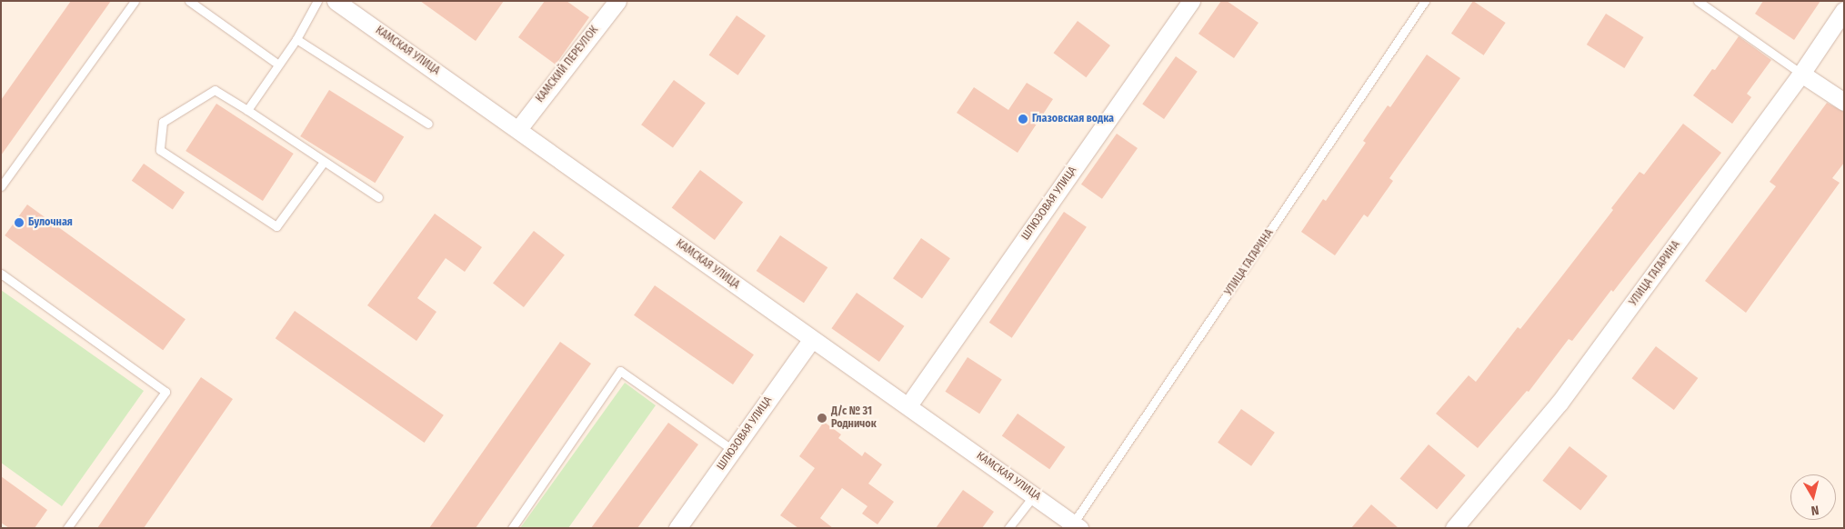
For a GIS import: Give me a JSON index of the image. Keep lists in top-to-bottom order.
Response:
{
  "streets": {
    "street": [
      "КАМСКАЯ УЛИЦА",
      "КАМСКИЙ ПЕРЕУЛОК",
      "ШЛЮЗОВАЯ УЛИЦА",
      "УЛИЦА ГАГАРИНА"
    ]
  },
  "crossings": [
    ["КАМСКАЯ УЛИЦА", "КАМСКИЙ ПЕРЕУЛОК"],
    ["КАМСКАЯ УЛИЦА", "ШЛЮЗОВАЯ УЛИЦА"],
    ["КАМСКАЯ УЛИЦА", "УЛИЦА ГАГАРИНА"]
  ],
  "places": ["Глазовская водка", "Булочная", "Д/с № 31 Родничок"],
  "north": "bottom"
}
